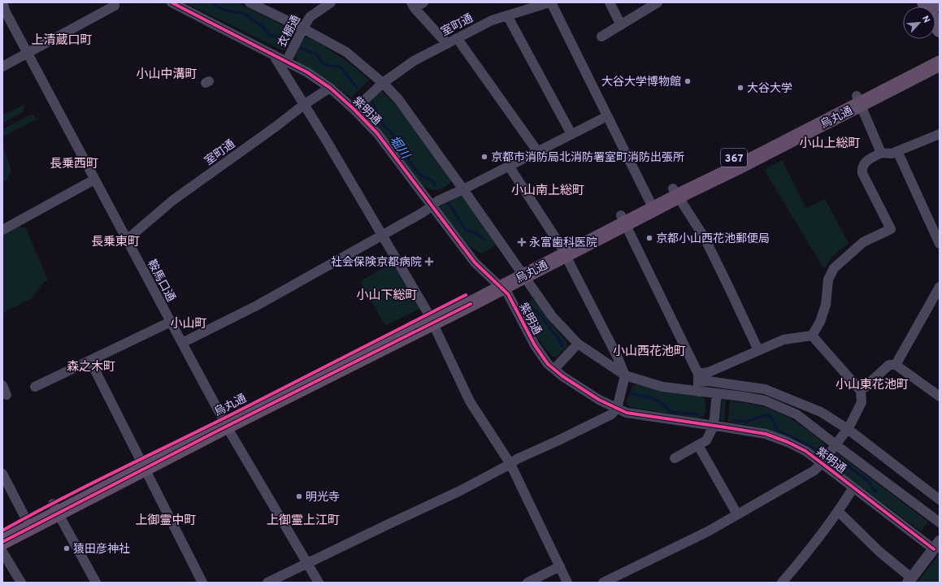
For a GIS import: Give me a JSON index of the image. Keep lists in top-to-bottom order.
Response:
{
  "streets": {
    "highway": ["烏丸通", "367"],
    "street": [
      "室町通",
      "衣棚通",
      "紫明通",
      "鞍馬口通"
    ]
  },
  "crossings": [
    ["室町通", "紫明通"],
    ["室町通", "鞍馬口通"],
    ["衣棚通", "紫明通"],
    ["紫明通", "烏丸通"],
    ["烏丸通", "鞍馬口通"]
  ],
  "districts": [
    "上清蔵口町",
    "小山中溝町",
    "小山上総町",
    "長乗西町",
    "小山南上総町",
    "長乗東町",
    "小山下総町",
    "小山町",
    "小山西花池町",
    "森之木町",
    "小山東花池町",
    "上御霊中町",
    "上御霊上江町"
  ],
  "water": ["堀川"],
  "places": {
    "other": [
      "大谷大学博物館",
      "大谷大学",
      "京都市消防局北消防署室町消防出張所",
      "京都小山西花池郵便局",
      "明光寺",
      "猿田彦神社"
    ],
    "health": ["永富歯科医院", "社会保険京都病院"]
  },
  "north": "top right"
}
